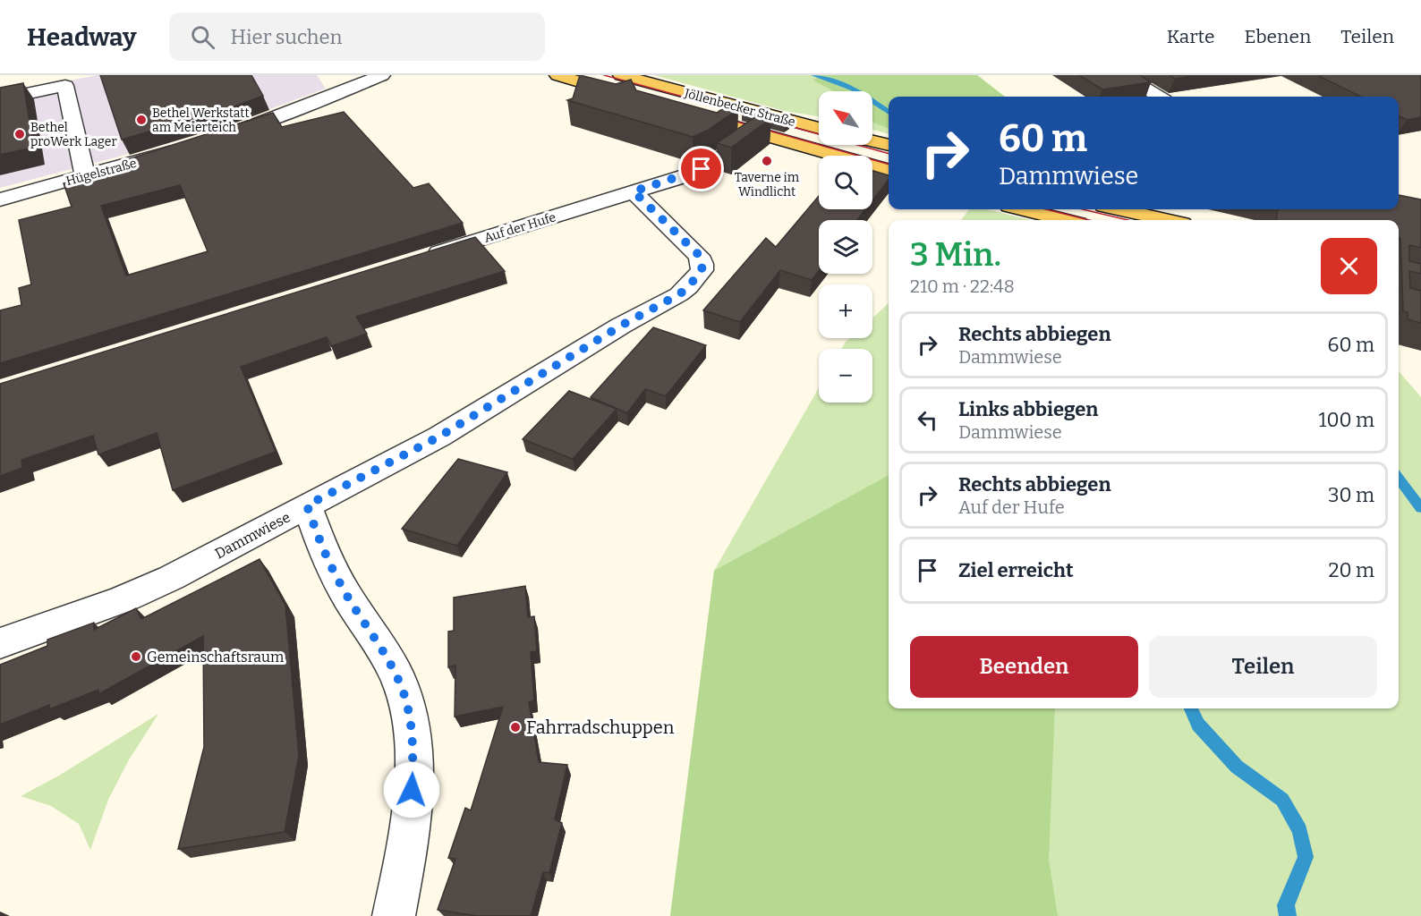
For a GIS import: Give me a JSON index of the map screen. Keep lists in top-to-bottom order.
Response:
{
  "streets": {
    "main road": ["Jöllenbecker Straße"],
    "street": ["Hügelstraße", "Auf der Hufe", "Dammwiese"]
  },
  "crossings": [
    ["Jöllenbecker Straße", "Auf der Hufe"],
    ["Auf der Hufe", "Dammwiese"]
  ],
  "places": [
    "Bethel Werkstatt am Meierteich",
    "Bethel proWerk Lager",
    "Taverne im Windlicht",
    "Gemeinschaftsraum",
    "Fahrradschuppen"
  ],
  "north": "top left",
  "page": {
    "header": "Headway",
    "search": "Hier suchen",
    "nav": ["Karte", "Ebenen", "Teilen"],
    "map_buttons": ["+", "−"],
    "turn": ["60 m", "Dammwiese"],
    "heading": ["3 Min.", "210 m · 22:48"],
    "list": [
      {
        "name": "Rechts abbiegen",
        "note": "Dammwiese",
        "value": "60 m"
      },
      {
        "name": "Links abbiegen",
        "note": "Dammwiese",
        "value": "100 m"
      },
      {
        "name": "Rechts abbiegen",
        "note": "Auf der Hufe",
        "value": "30 m"
      },
      {
        "name": "Ziel erreicht",
        "value": "20 m"
      }
    ],
    "buttons": ["Beenden", "Teilen"]
  }
}
